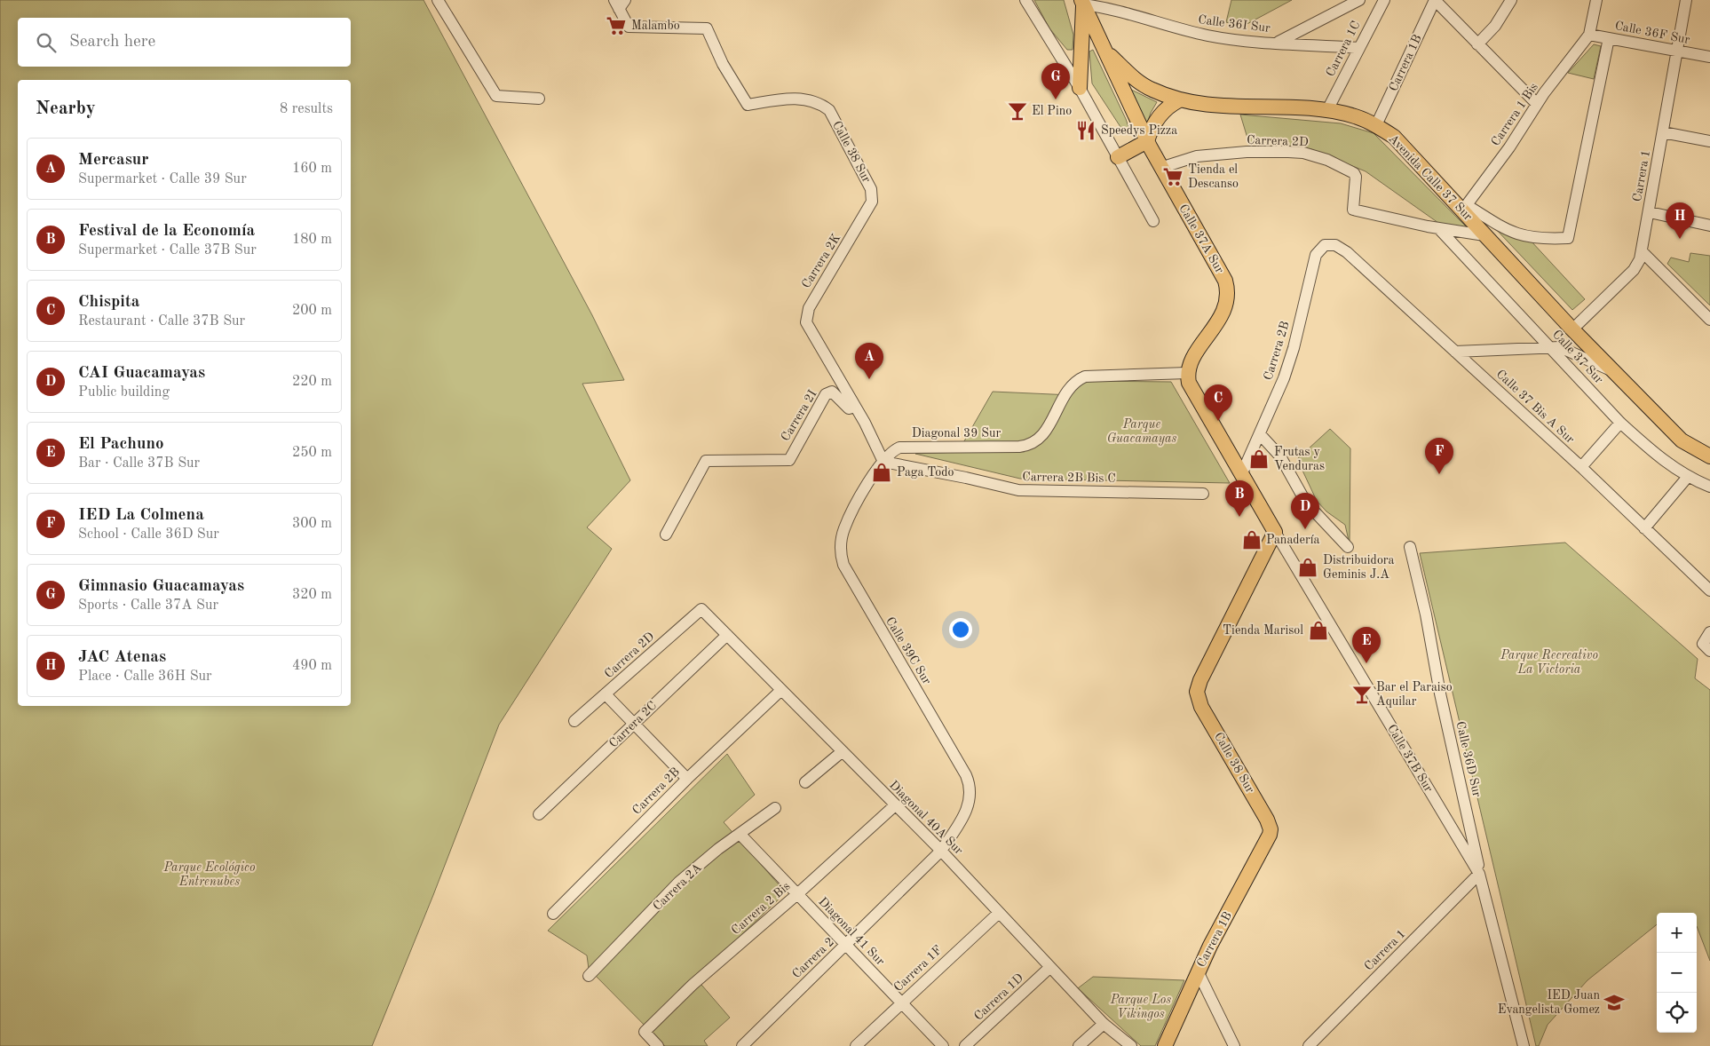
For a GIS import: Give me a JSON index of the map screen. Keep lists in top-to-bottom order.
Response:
{
  "streets": {
    "main road": [
      "Carrera 1B",
      "Calle 38 Sur",
      "Avenida Calle 37 Sur",
      "Calle 37A Sur",
      "Calle 37B Sur"
    ],
    "street": [
      "Calle 36I Sur",
      "Calle 36F Sur",
      "Carrera 1C",
      "Carrera 1 Bis",
      "Carrera 2D",
      "Carrera 1",
      "Carrera 2K",
      "Carrera 2B",
      "Calle 37 Sur",
      "Calle 37 Bis A Sur",
      "Carrera 2I",
      "Diagonal 39 Sur",
      "Carrera 2B Bis C",
      "Calle 39C Sur",
      "Carrera 2C",
      "Calle 36D Sur",
      "Diagonal 40A Sur",
      "Carrera 2A",
      "Carrera 2 Bis",
      "Diagonal 41 Sur",
      "Carrera 2",
      "Carrera 1F",
      "Carrera 1D"
    ]
  },
  "crossings": [
    ["Calle 36I Sur", "Carrera 1C"],
    ["Calle 36I Sur", "Avenida Calle 37 Sur"],
    ["Calle 36F Sur", "Carrera 1 Bis"],
    ["Calle 36F Sur", "Carrera 1"],
    ["Carrera 1C", "Avenida Calle 37 Sur"],
    ["Carrera 1B", "Calle 38 Sur"],
    ["Carrera 1B", "Avenida Calle 37 Sur"],
    ["Carrera 1 Bis", "Avenida Calle 37 Sur"],
    ["Carrera 2D", "Calle 37A Sur"],
    ["Carrera 2D", "Calle 37 Sur"],
    ["Carrera 2D", "Diagonal 40A Sur"],
    ["Calle 38 Sur", "Carrera 2K"],
    ["Calle 38 Sur", "Calle 37B Sur"],
    ["Carrera 1", "Avenida Calle 37 Sur"],
    ["Carrera 1", "Calle 37B Sur"],
    ["Carrera 1", "Calle 36D Sur"],
    ["Avenida Calle 37 Sur", "Calle 37A Sur"],
    ["Calle 37A Sur", "Diagonal 39 Sur"],
    ["Calle 37A Sur", "Calle 37B Sur"],
    ["Carrera 2K", "Carrera 2I"],
    ["Carrera 2B", "Calle 37 Bis A Sur"],
    ["Carrera 2B", "Calle 37B Sur"],
    ["Carrera 2B", "Diagonal 40A Sur"],
    ["Diagonal 39 Sur", "Carrera 2B Bis C"],
    ["Diagonal 39 Sur", "Calle 39C Sur"],
    ["Diagonal 39 Sur", "Calle 37B Sur"],
    ["Carrera 2B Bis C", "Calle 39C Sur"],
    ["Calle 39C Sur", "Diagonal 40A Sur"],
    ["Calle 39C Sur", "Carrera 2"],
    ["Carrera 2C", "Diagonal 40A Sur"],
    ["Calle 37B Sur", "Calle 36D Sur"],
    ["Diagonal 40A Sur", "Carrera 2 Bis"],
    ["Diagonal 40A Sur", "Carrera 2"],
    ["Diagonal 40A Sur", "Carrera 1F"],
    ["Diagonal 40A Sur", "Carrera 1D"],
    ["Carrera 2A", "Diagonal 41 Sur"],
    ["Carrera 2 Bis", "Diagonal 41 Sur"],
    ["Diagonal 41 Sur", "Carrera 2"],
    ["Diagonal 41 Sur", "Carrera 1F"]
  ],
  "parks": [
    "Parque Guacamayas",
    "Parque Recreativo La Victoria",
    "Parque Ecológico Entrenubes",
    "Parque Los Vikingos"
  ],
  "places": {
    "supermarket": ["Malambo", "Tienda el Descanso"],
    "bar": ["El Pino", "Bar el Paraiso Aquilar"],
    "restaurant": ["Speedys Pizza"],
    "shop": [
      "Frutas y Venduras",
      "Paga Todo",
      "Panadería",
      "Distribuidora Geminis J.A",
      "Tienda Marisol"
    ],
    "school or university": ["IED Juan Evangelista Gomez"]
  },
  "page": {
    "search": "Search here",
    "pins": [
      "G",
      "H",
      "A",
      "C",
      "F",
      "B",
      "D",
      "E"
    ],
    "heading": ["Nearby", "8 results"],
    "list": [
      {
        "mark": "A",
        "name": "Mercasur",
        "note": "Supermarket · Calle 39 Sur",
        "value": "160 m"
      },
      {
        "mark": "B",
        "name": "Festival de la Economía",
        "note": "Supermarket · Calle 37B Sur",
        "value": "180 m"
      },
      {
        "mark": "C",
        "name": "Chispita",
        "note": "Restaurant · Calle 37B Sur",
        "value": "200 m"
      },
      {
        "mark": "D",
        "name": "CAI Guacamayas",
        "note": "Public building",
        "value": "220 m"
      },
      {
        "mark": "E",
        "name": "El Pachuno",
        "note": "Bar · Calle 37B Sur",
        "value": "250 m"
      },
      {
        "mark": "F",
        "name": "IED La Colmena",
        "note": "School · Calle 36D Sur",
        "value": "300 m"
      },
      {
        "mark": "G",
        "name": "Gimnasio Guacamayas",
        "note": "Sports · Calle 37A Sur",
        "value": "320 m"
      },
      {
        "mark": "H",
        "name": "JAC Atenas",
        "note": "Place · Calle 36H Sur",
        "value": "490 m"
      }
    ],
    "map_buttons": ["+", "−"]
  }
}
